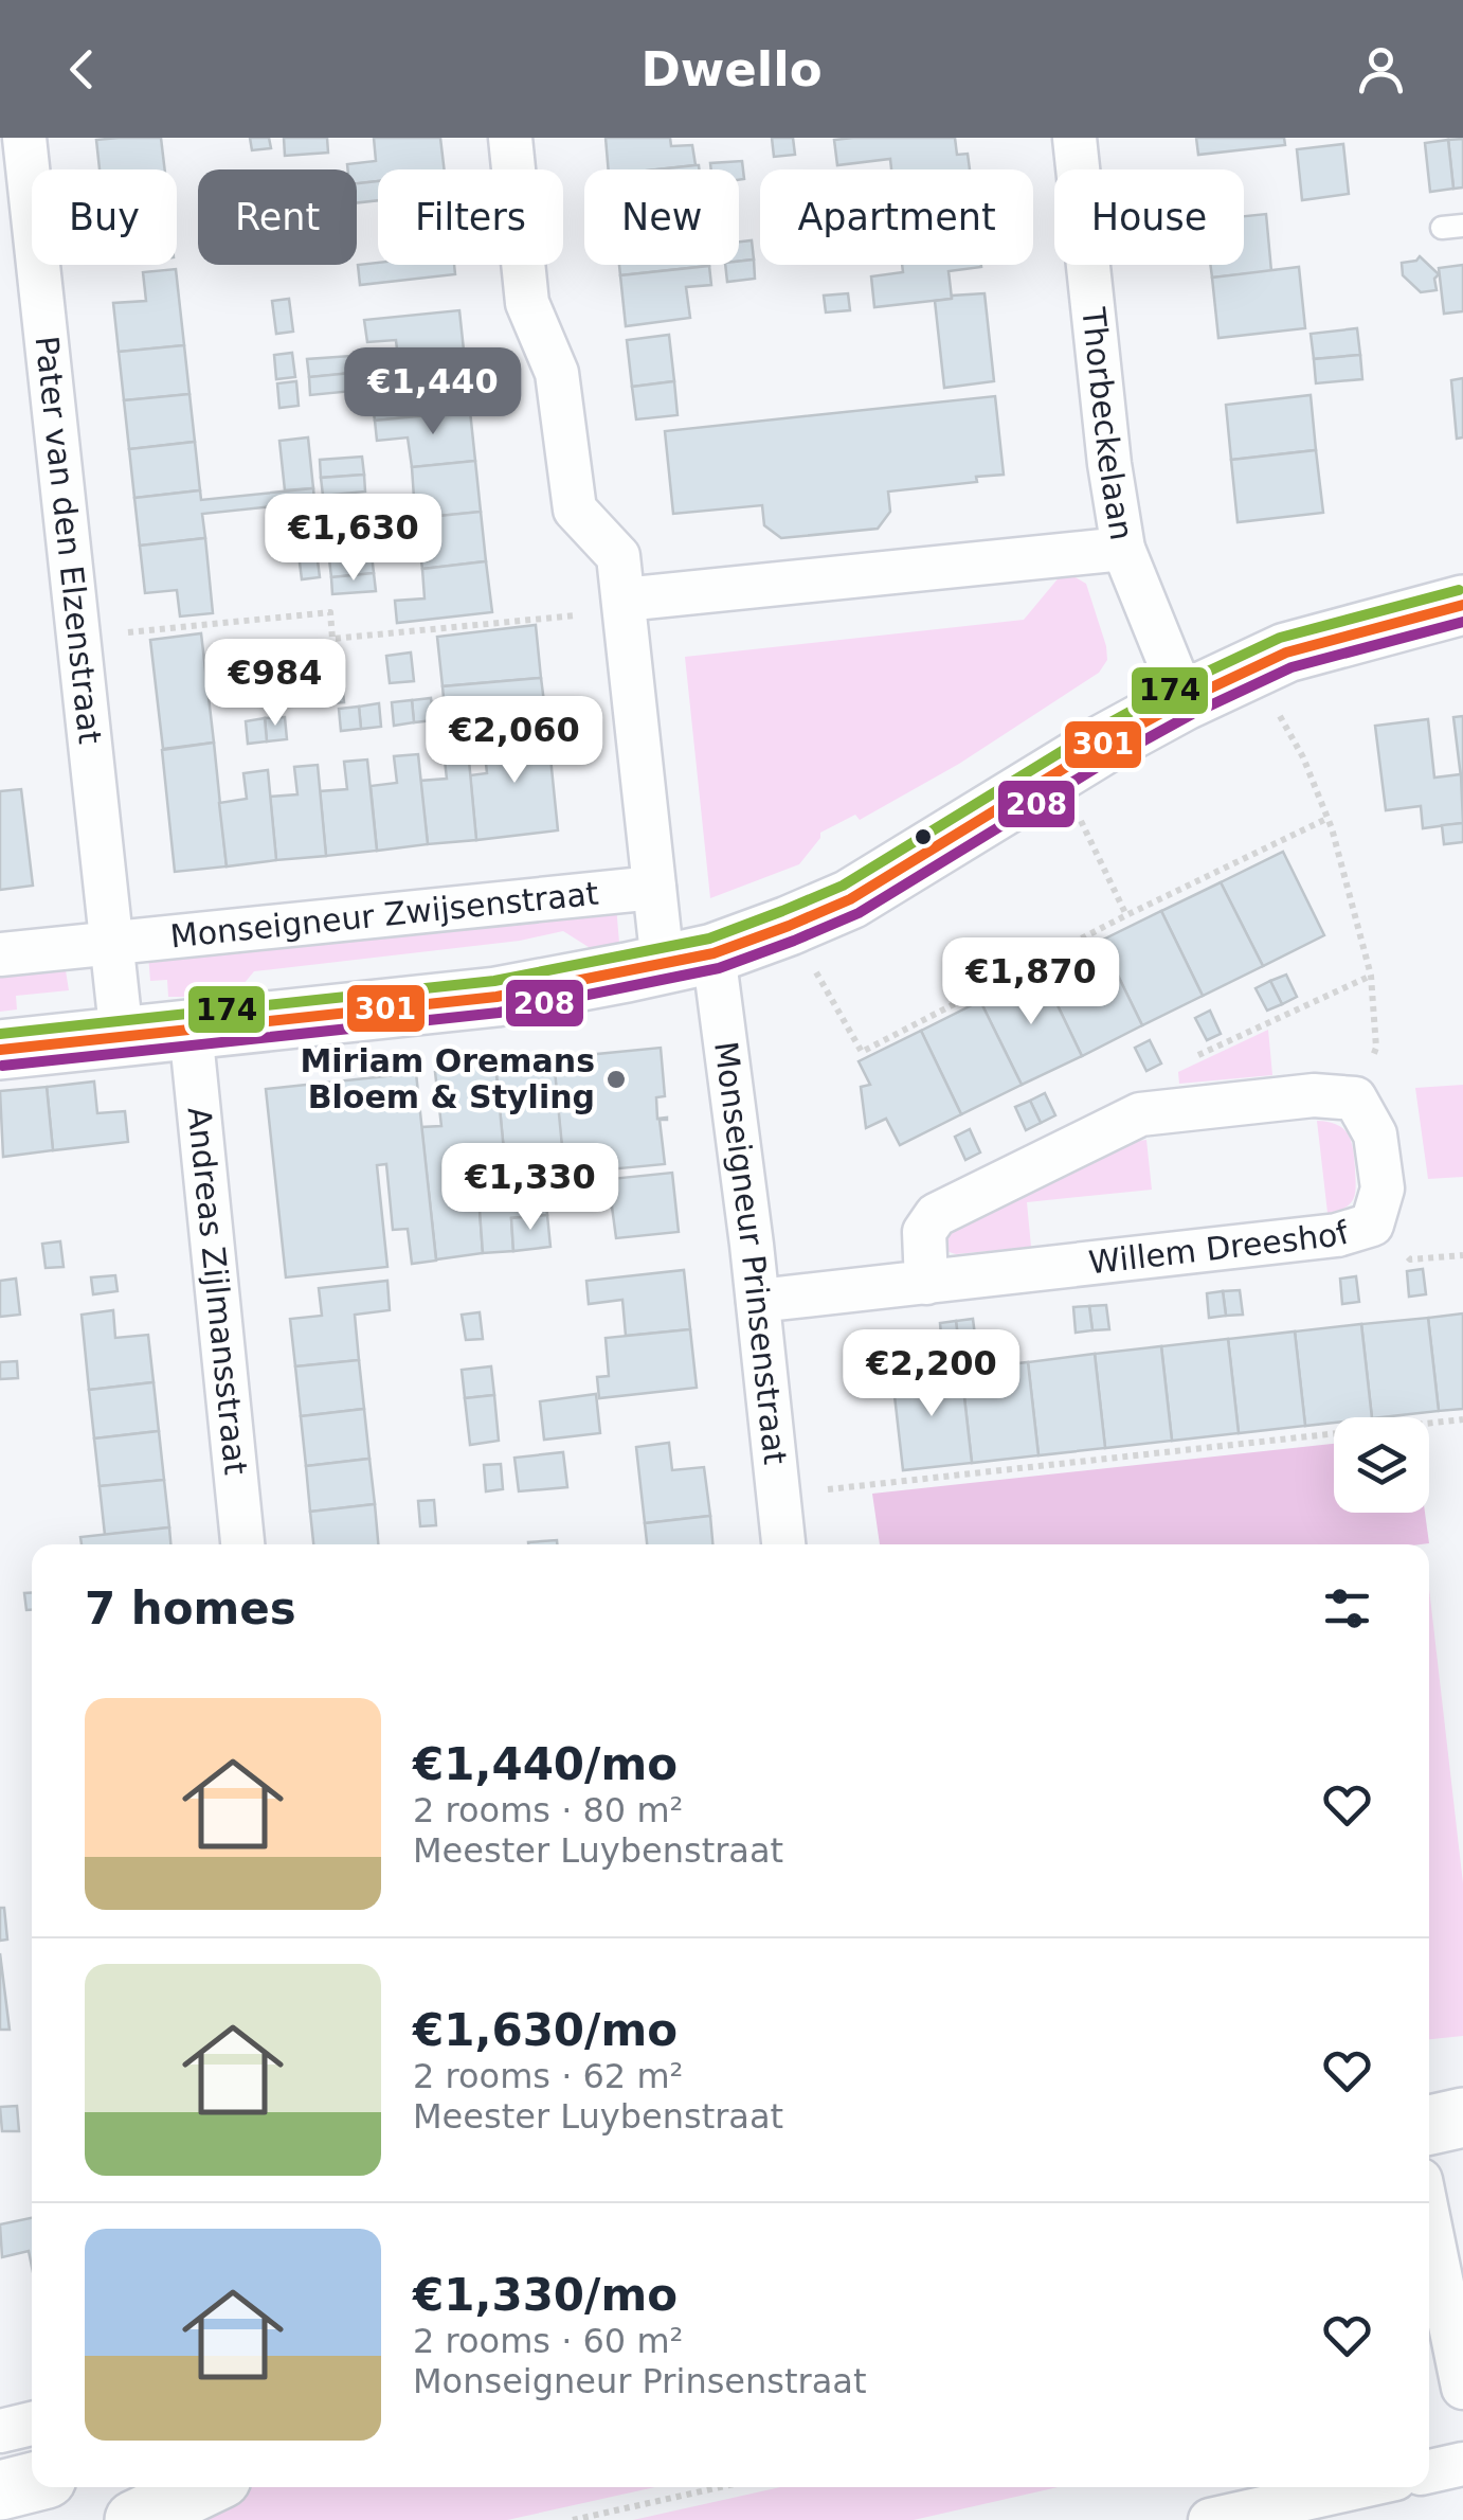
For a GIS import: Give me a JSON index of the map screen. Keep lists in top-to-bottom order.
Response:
{
  "streets": {
    "street": [
      "Thorbeckelaan",
      "Pater van den Elzenstraat",
      "Monseigneur Zwijsenstraat",
      "Willem Dreeshof",
      "Monseigneur Prinsenstraat",
      "Andreas Zijlmansstraat"
    ]
  },
  "crossings": [
    ["Pater van den Elzenstraat", "Monseigneur Zwijsenstraat"],
    ["Monseigneur Zwijsenstraat", "Monseigneur Prinsenstraat"],
    ["Willem Dreeshof", "Monseigneur Prinsenstraat"]
  ],
  "places": ["Miriam Oremans Bloem & Styling"],
  "lines": ["transit line 174", "transit line 301", "transit line 208"],
  "page": {
    "header": "Dwello",
    "chip": [
      "Buy",
      "Rent",
      "Filters",
      "New",
      "Apartment",
      "House"
    ],
    "price": [
      "€1,440",
      "€1,630",
      "€984",
      "€2,060",
      "€1,870",
      "€1,330",
      "€2,200"
    ],
    "heading": "7 homes",
    "list": [
      {
        "name": "€1,440/mo",
        "note": "2 rooms · 80 m² · Meester Luybenstraat"
      },
      {
        "name": "€1,630/mo",
        "note": "2 rooms · 62 m² · Meester Luybenstraat"
      },
      {
        "name": "€1,330/mo",
        "note": "2 rooms · 60 m² · Monseigneur Prinsenstraat"
      }
    ]
  }
}
